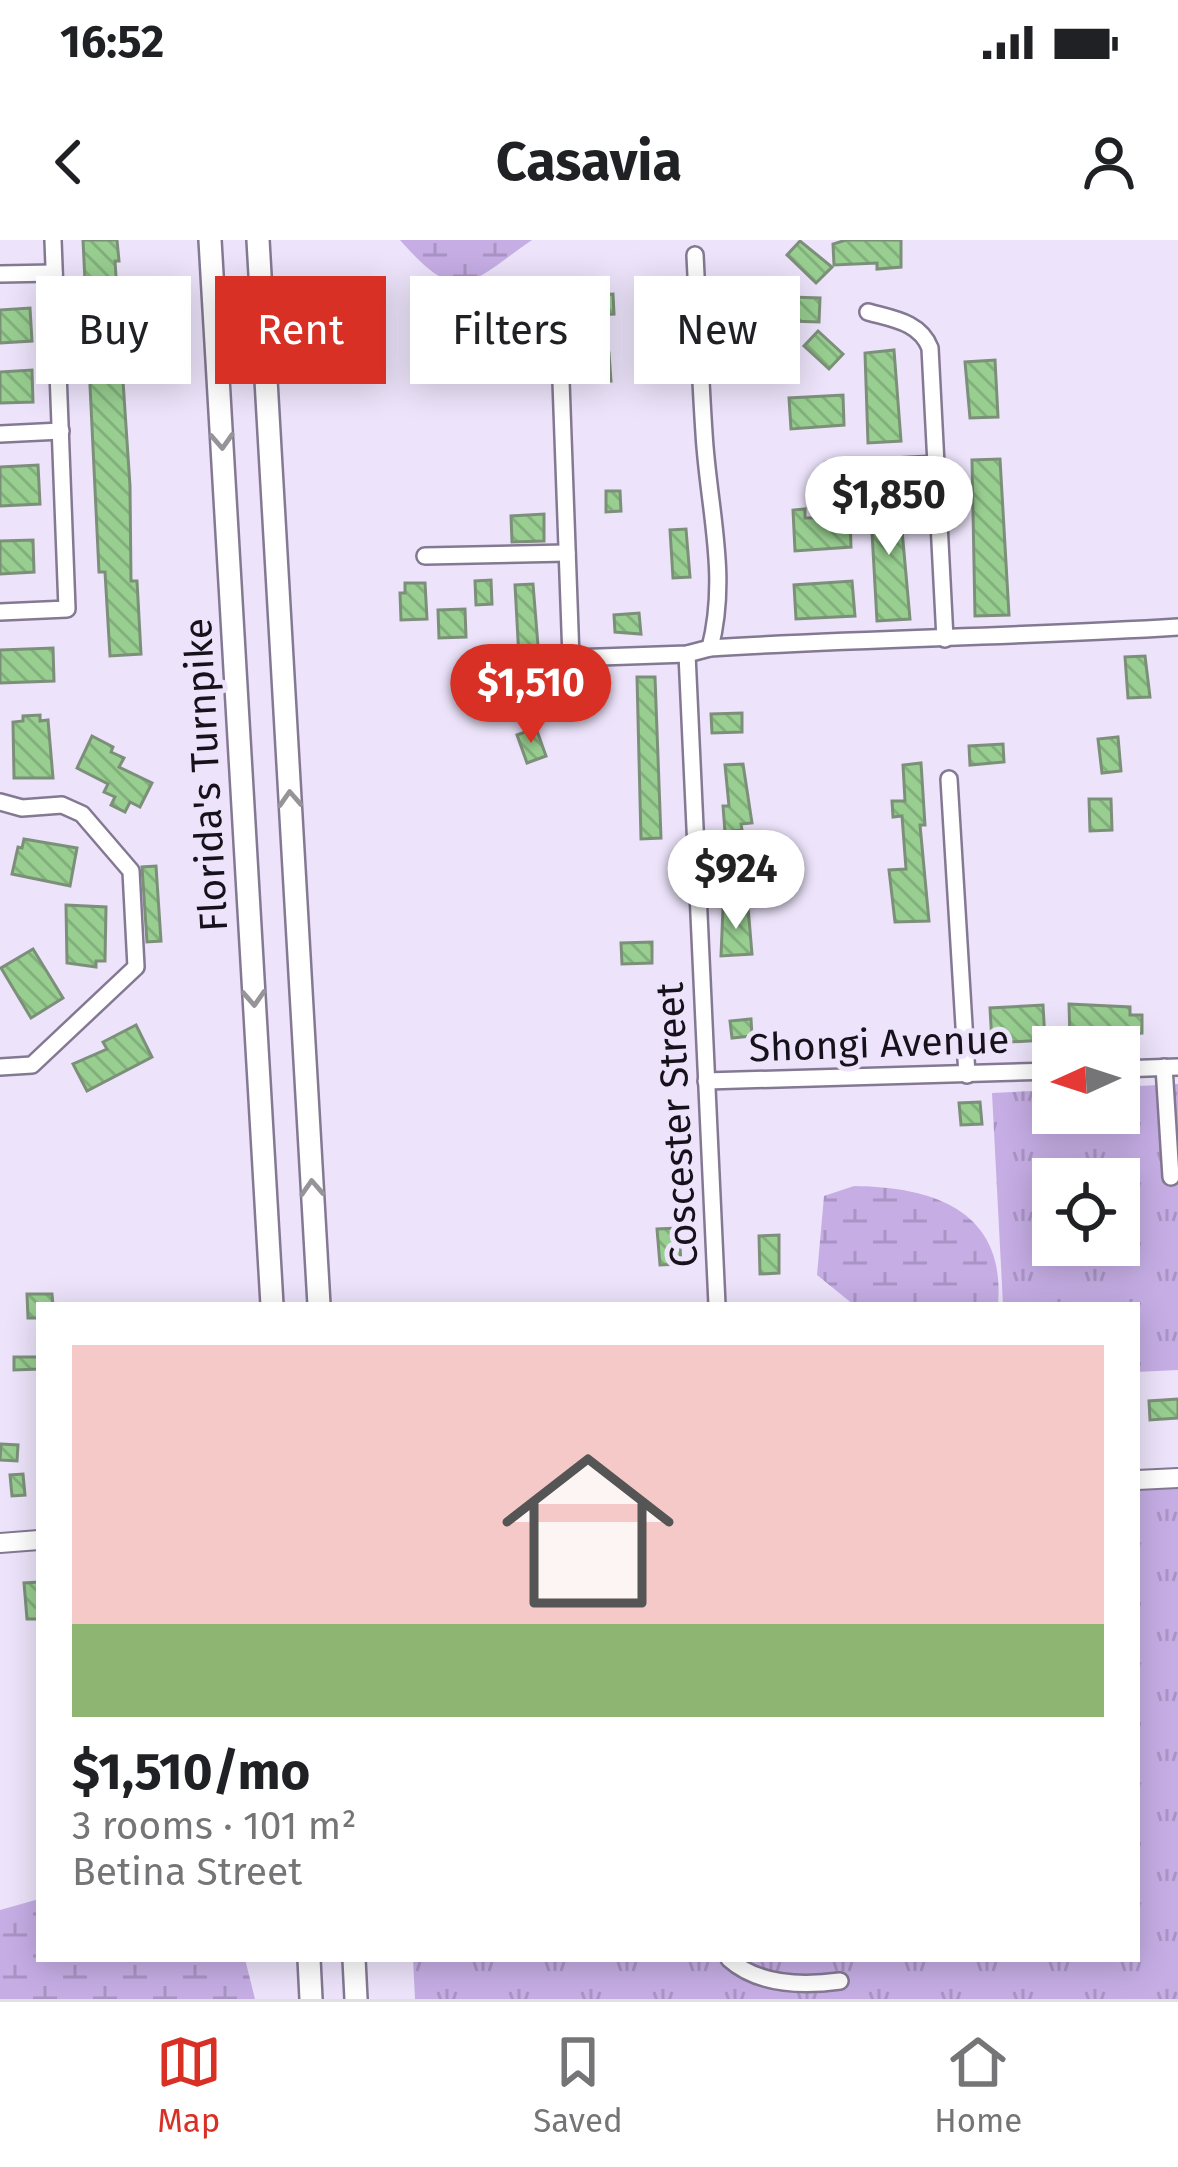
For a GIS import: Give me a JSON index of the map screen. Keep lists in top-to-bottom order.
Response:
{
  "streets": {
    "highway": ["Florida's Turnpike"],
    "street": ["Shongi Avenue", "Coscester Street"]
  },
  "crossings": [
    ["Shongi Avenue", "Coscester Street"]
  ],
  "north": "left",
  "page": {
    "status": "16:52",
    "header": "Casavia",
    "chip": [
      "Buy",
      "Rent",
      "Filters",
      "New"
    ],
    "price": ["$1,850", "$1,510", "$924"],
    "list": [
      {
        "name": "$1,510/mo",
        "note": "3 rooms · 101 m² · Betina Street"
      }
    ],
    "tabs": ["Map", "Saved", "Home"]
  }
}
